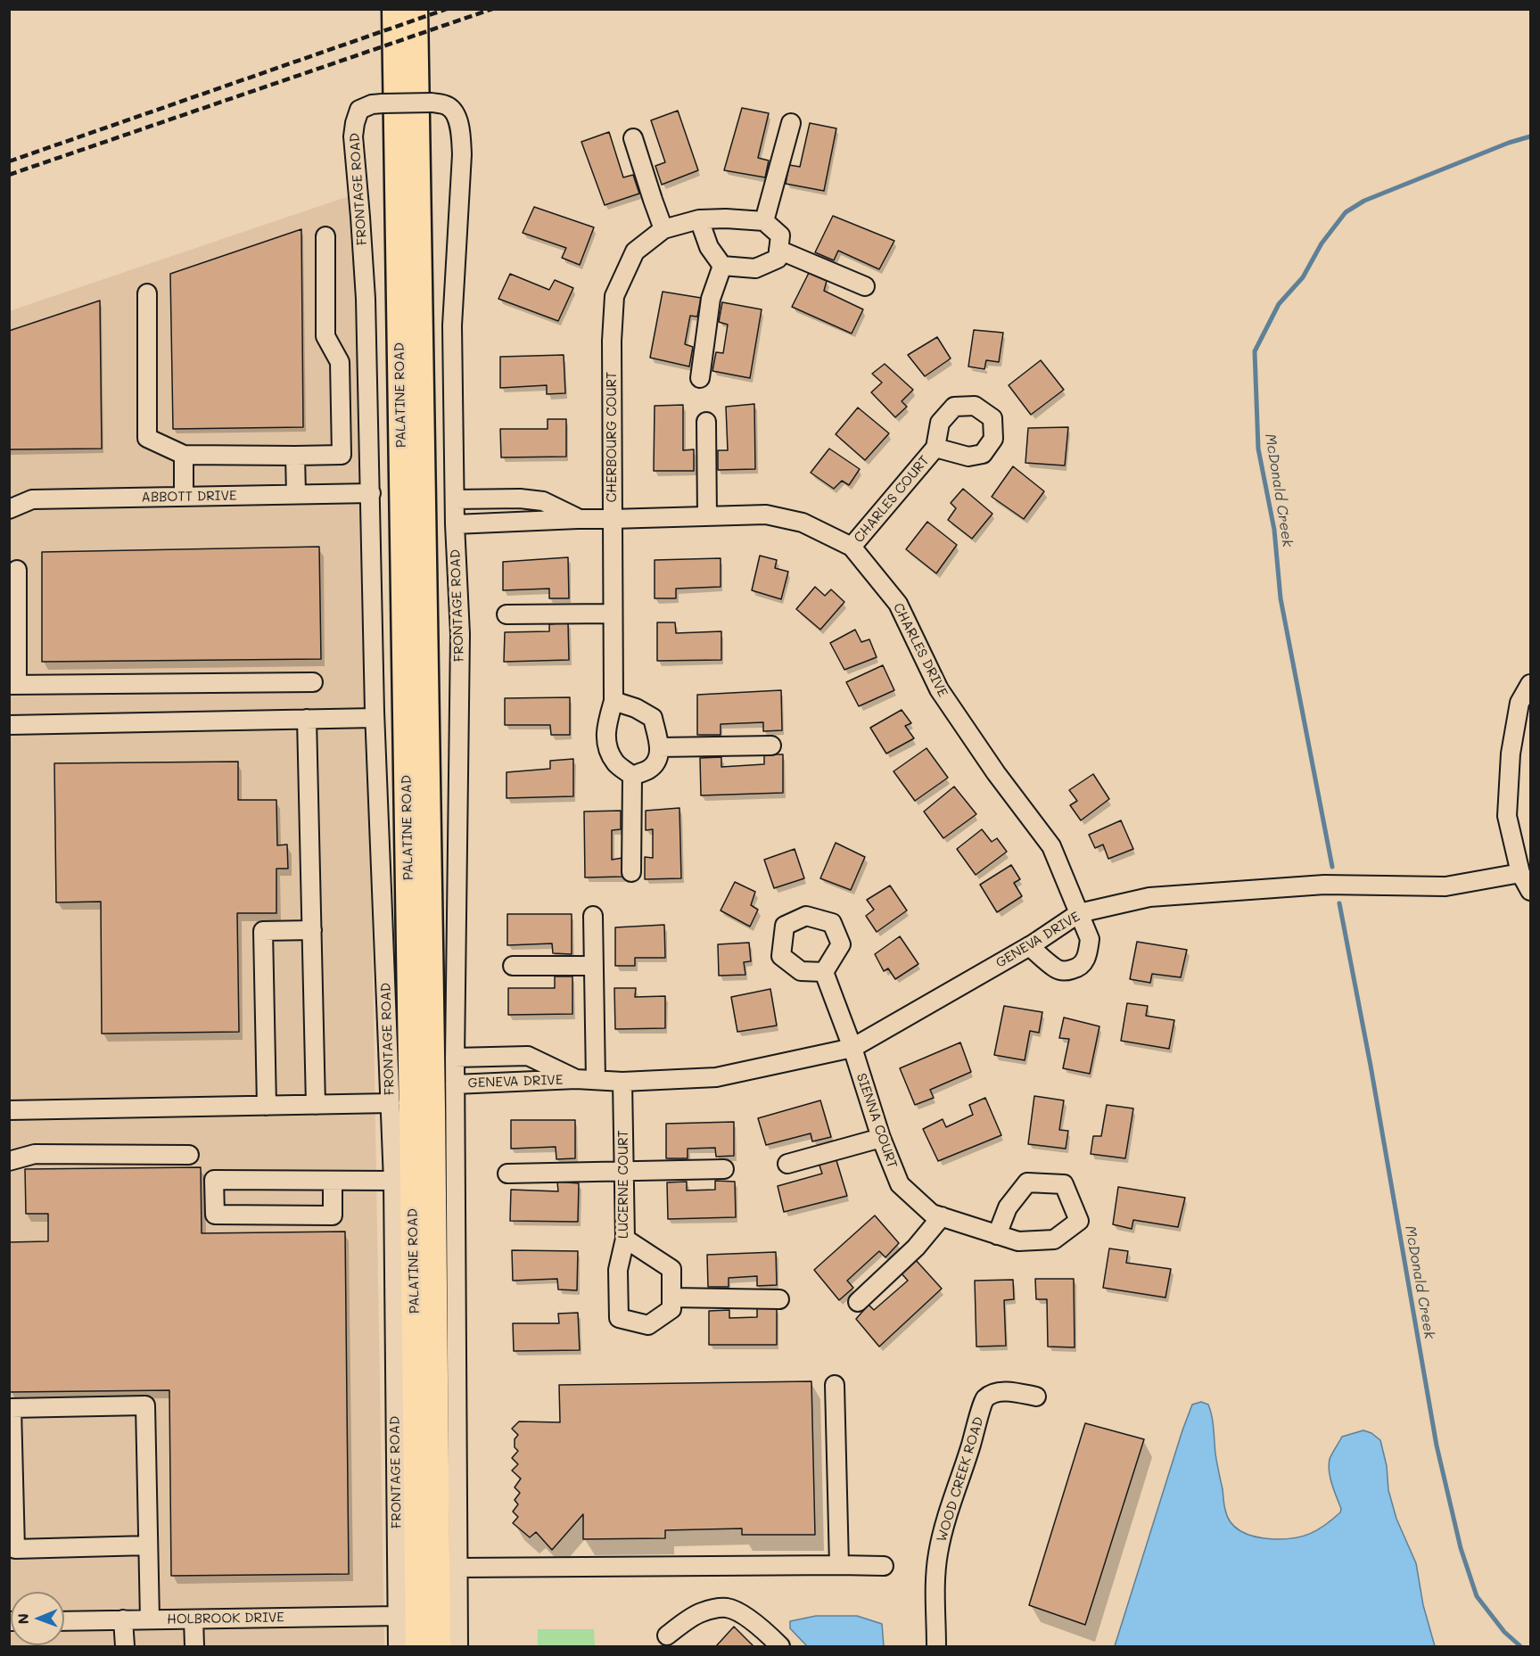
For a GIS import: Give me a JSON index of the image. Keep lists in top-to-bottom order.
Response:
{
  "streets": {
    "highway": ["PALATINE ROAD"],
    "street": [
      "FRONTAGE ROAD",
      "CHERBOURG COURT",
      "ABBOTT DRIVE",
      "CHARLES COURT",
      "CHARLES DRIVE",
      "GENEVA DRIVE",
      "SIENNA COURT",
      "LUCERNE COURT",
      "WOOD CREEK ROAD",
      "HOLBROOK DRIVE"
    ]
  },
  "crossings": [
    ["FRONTAGE ROAD", "ABBOTT DRIVE"],
    ["FRONTAGE ROAD", "CHARLES DRIVE"],
    ["FRONTAGE ROAD", "GENEVA DRIVE"],
    ["FRONTAGE ROAD", "HOLBROOK DRIVE"],
    ["CHERBOURG COURT", "CHARLES DRIVE"],
    ["CHARLES COURT", "CHARLES DRIVE"],
    ["CHARLES DRIVE", "GENEVA DRIVE"],
    ["GENEVA DRIVE", "SIENNA COURT"],
    ["GENEVA DRIVE", "LUCERNE COURT"]
  ],
  "water": ["McDonald Creek"],
  "north": "left"
}
